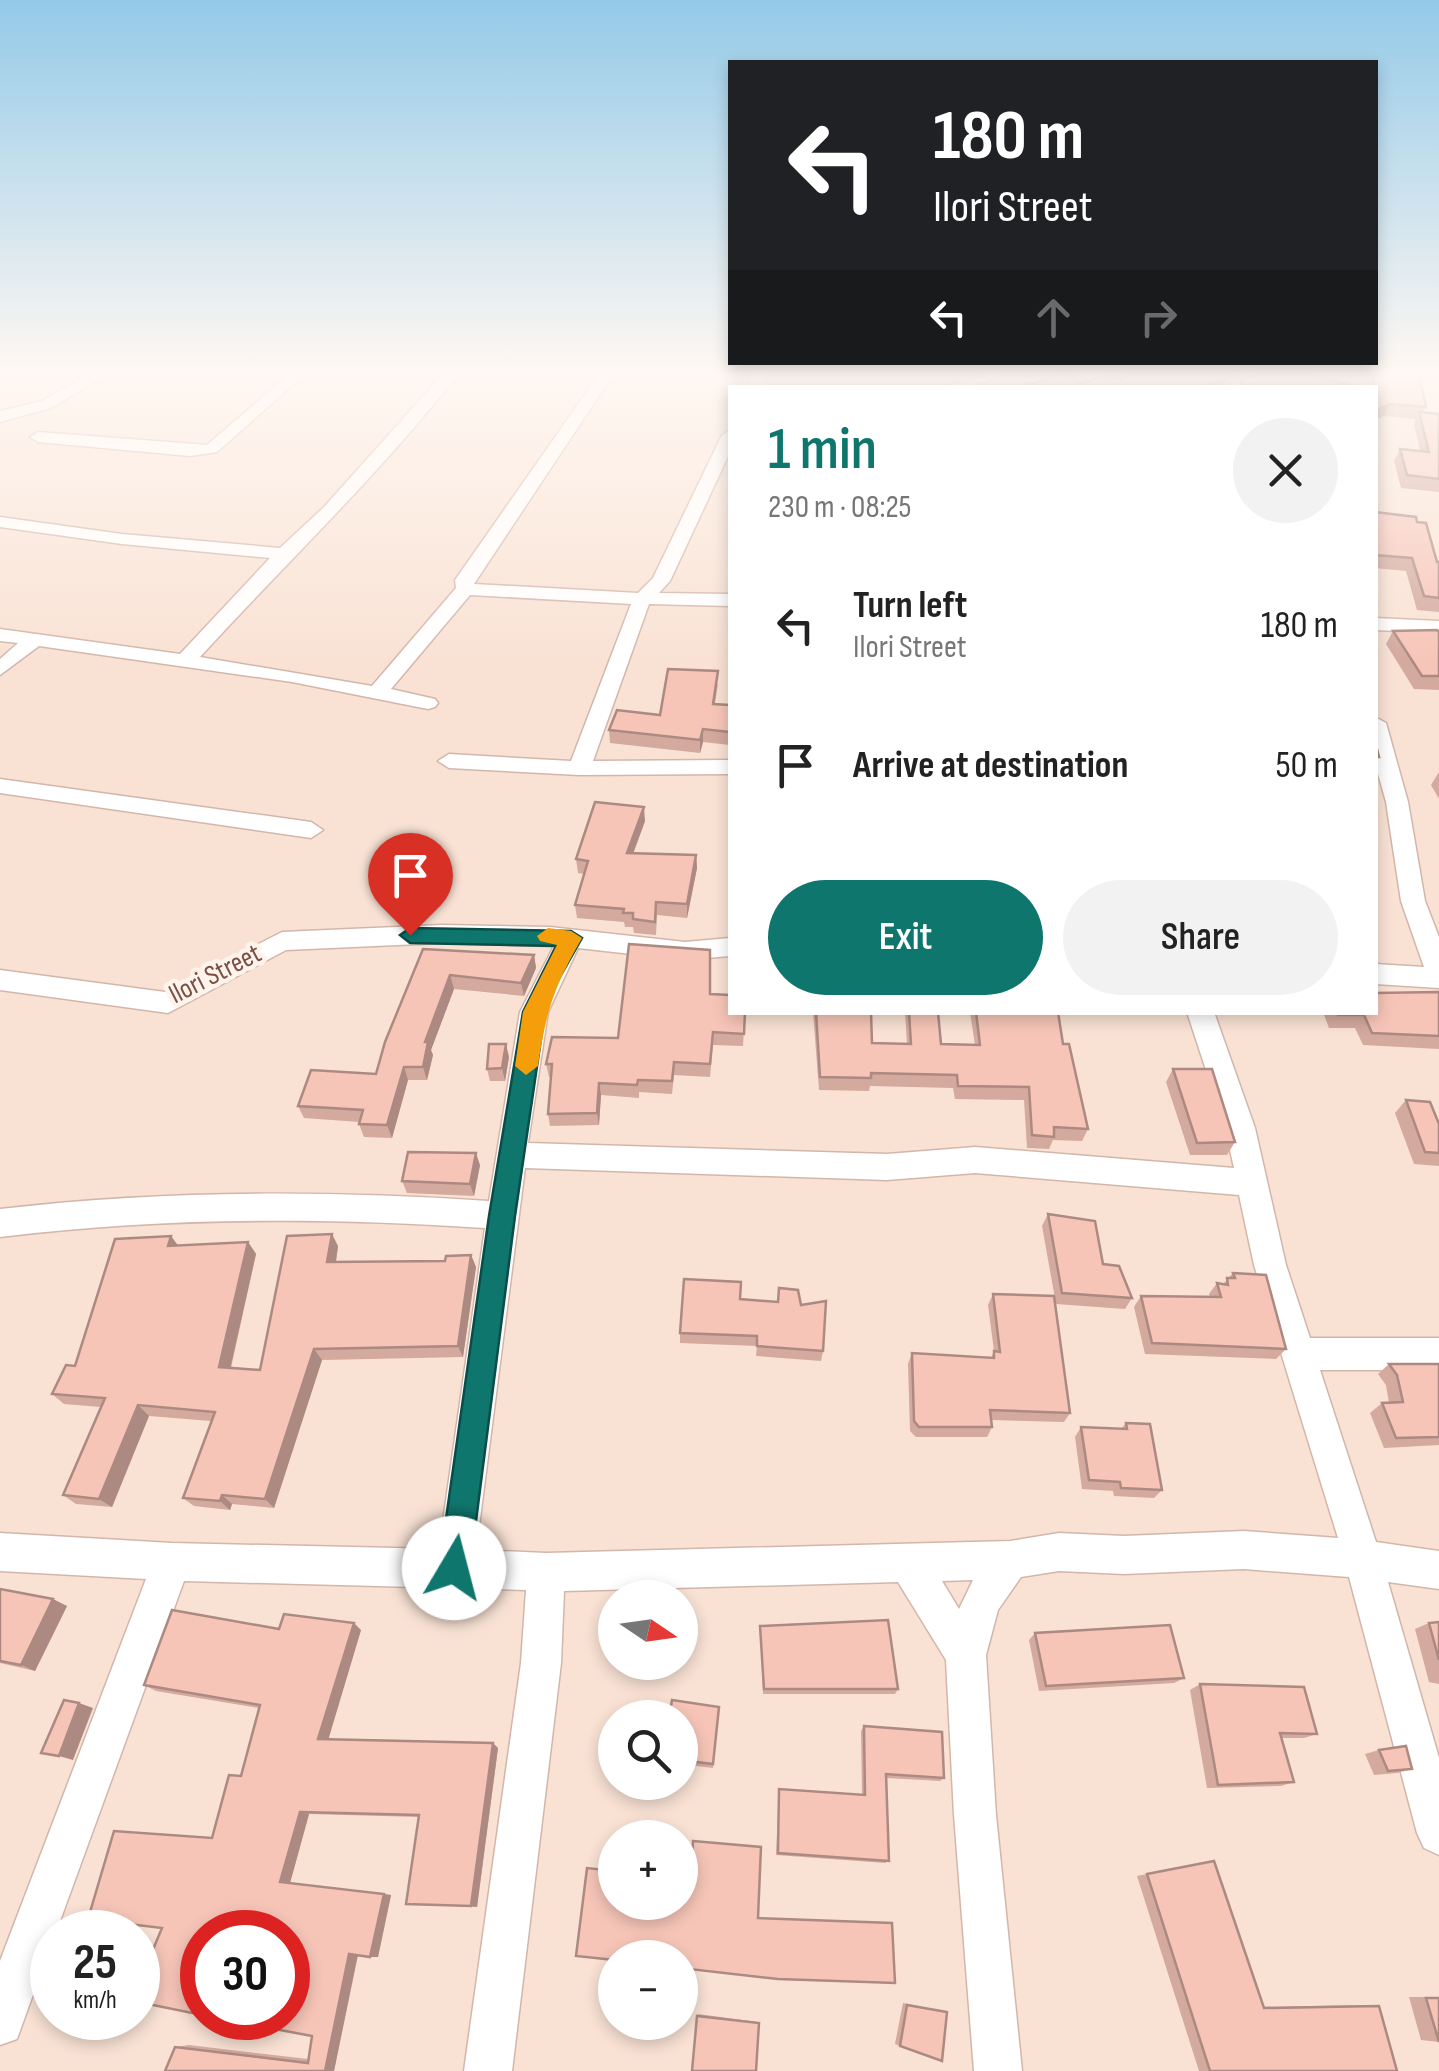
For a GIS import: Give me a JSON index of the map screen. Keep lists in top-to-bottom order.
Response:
{
  "streets": {
    "street": ["Ilori Street"]
  },
  "north": "right",
  "page": {
    "turn": ["180 m", "Ilori Street"],
    "heading": ["1 min", "230 m · 08:25"],
    "list": [
      {
        "name": "Turn left",
        "note": "Ilori Street",
        "value": "180 m"
      },
      {
        "name": "Arrive at destination",
        "value": "50 m"
      }
    ],
    "buttons": ["Exit", "Share"],
    "map_buttons": ["+", "−"],
    "speed": "25 km/h",
    "limit": "30"
  }
}
